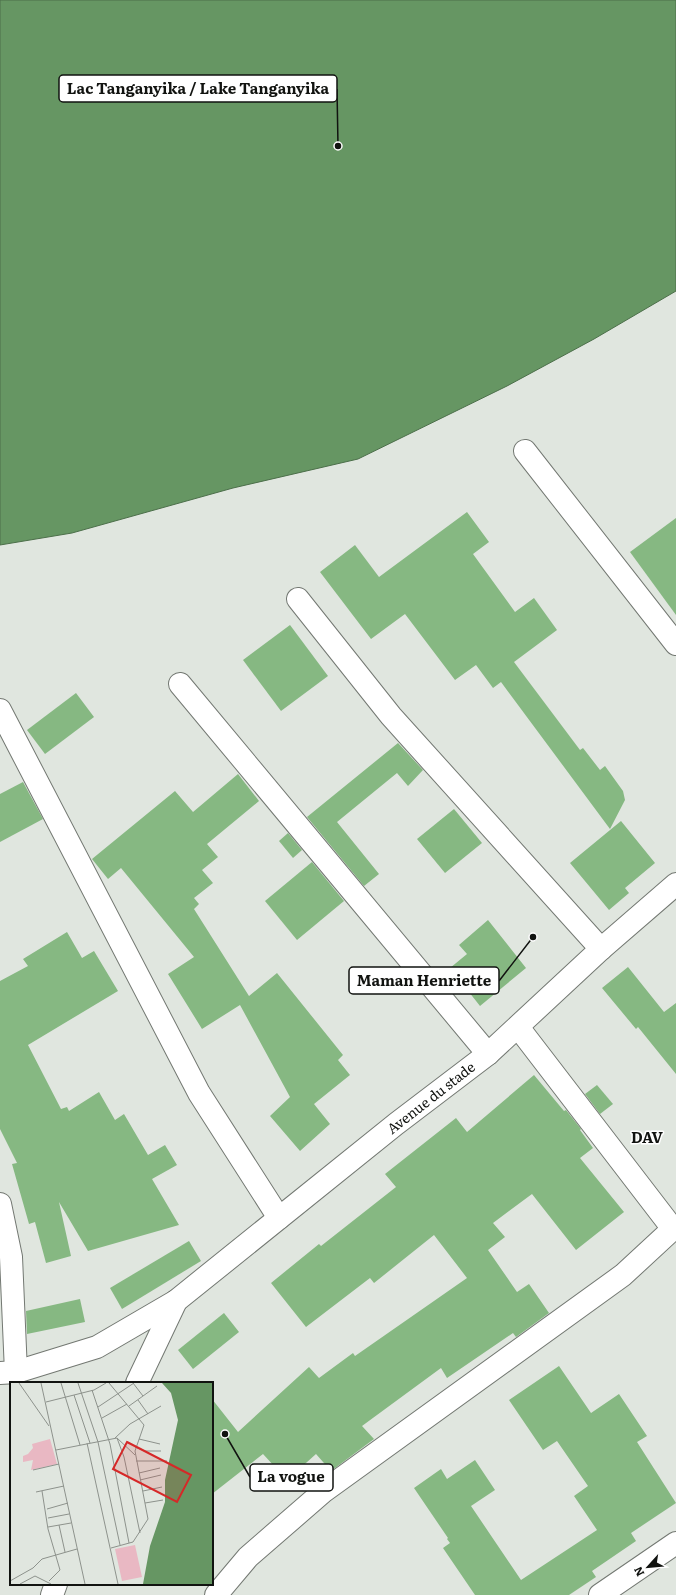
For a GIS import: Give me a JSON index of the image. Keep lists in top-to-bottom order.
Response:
{
  "streets": {
    "street": ["Avenue du stade"]
  },
  "districts": ["DAV"],
  "places": ["Lac Tanganyika / Lake Tanganyika", "Maman Henriette", "La vogue"],
  "north": "bottom left"
}
